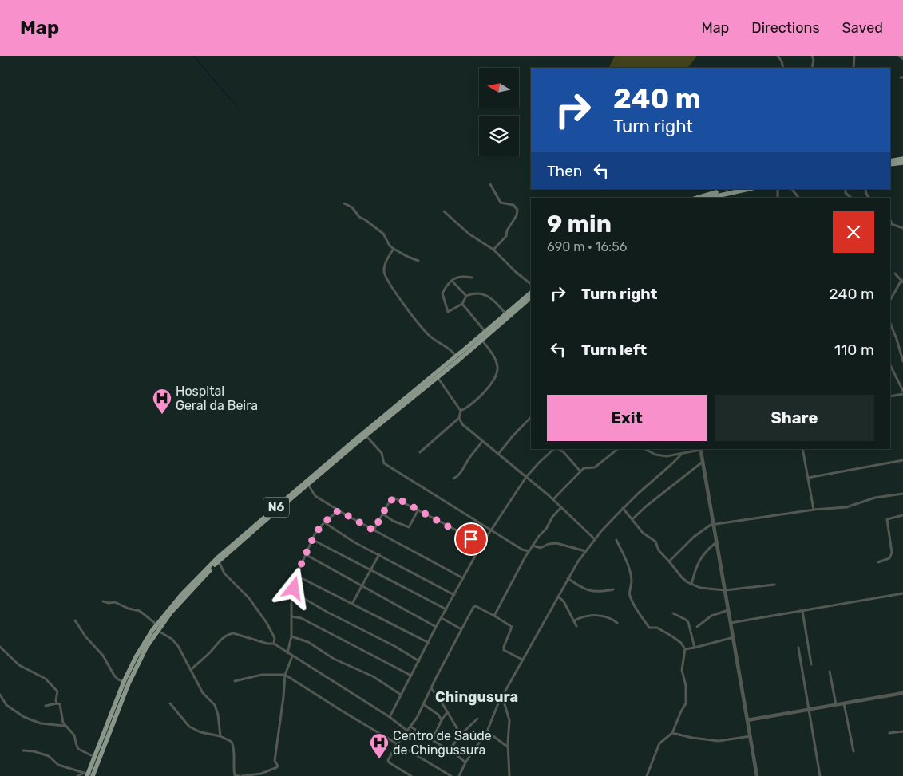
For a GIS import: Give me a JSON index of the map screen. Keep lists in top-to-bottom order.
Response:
{
  "streets": {
    "highway": ["N6"]
  },
  "districts": ["Chingusura"],
  "places": {
    "hospital": ["Hospital Geral da Beira", "Centro de Saúde de Chingussura"]
  },
  "north": "left",
  "page": {
    "header": "Map",
    "nav": ["Map", "Directions", "Saved"],
    "turn": ["240 m", "Turn right"],
    "then": "Then",
    "heading": ["9 min", "690 m · 16:56"],
    "list": [
      {
        "name": "Turn right",
        "value": "240 m"
      },
      {
        "name": "Turn left",
        "value": "110 m"
      }
    ],
    "buttons": ["Exit", "Share"]
  }
}
